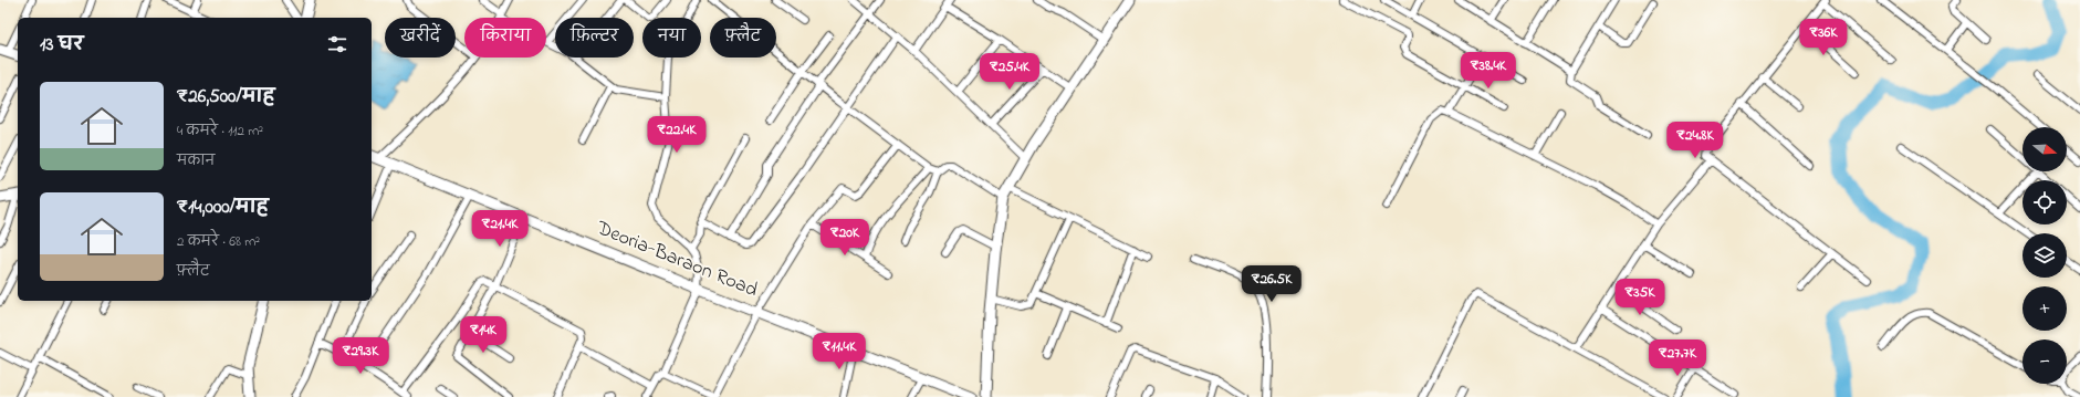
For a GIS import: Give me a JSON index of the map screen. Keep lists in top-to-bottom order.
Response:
{
  "streets": {
    "street": ["Deoria-Baraon Road"]
  },
  "north": "right",
  "page": {
    "chip": [
      "खरीदें",
      "किराया",
      "फ़िल्टर",
      "नया",
      "फ़्लैट"
    ],
    "heading": "13 घर",
    "price": [
      "₹36K",
      "₹38.4K",
      "₹25.4K",
      "₹22.4K",
      "₹24.8K",
      "₹21.4K",
      "₹20K",
      "₹26.5K",
      "₹35K",
      "₹14K",
      "₹11.4K",
      "₹29.3K",
      "₹27.7K"
    ],
    "list": [
      {
        "name": "₹26,500/माह",
        "note": "4 कमरे · 112 m² · मकान"
      },
      {
        "name": "₹14,000/माह",
        "note": "2 कमरे · 68 m² · फ़्लैट"
      }
    ],
    "map_buttons": ["+", "−"]
  }
}
